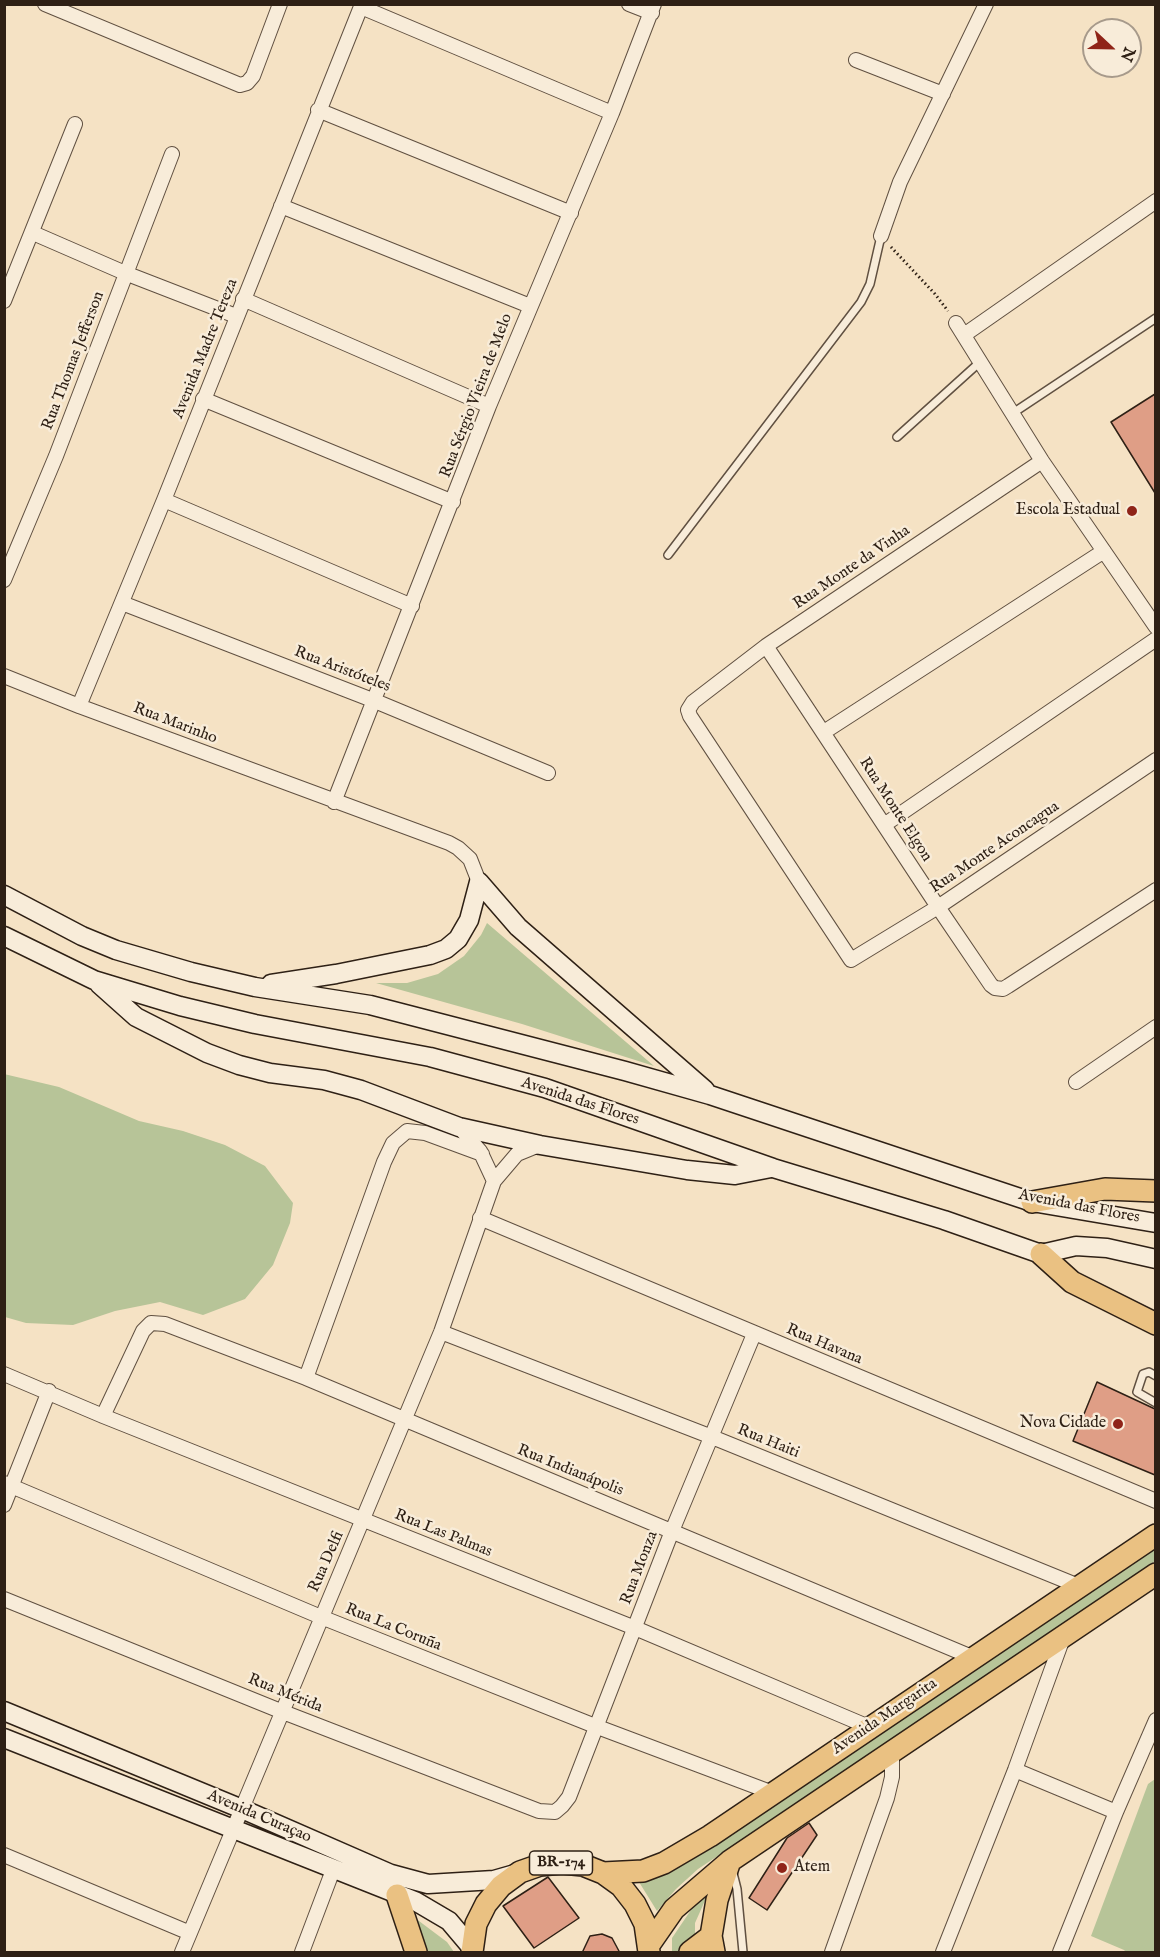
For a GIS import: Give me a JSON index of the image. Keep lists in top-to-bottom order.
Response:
{
  "streets": {
    "main road": [
      "Avenida das Flores",
      "Avenida Margarita",
      "Avenida Curaçao",
      "BR-174"
    ],
    "street": [
      "Avenida Madre Tereza",
      "Rua Thomas Jefferson",
      "Rua Sérgio Vieira de Melo",
      "Rua Monte da Vinha",
      "Rua Aristóteles",
      "Rua Marinho",
      "Rua Monte Elgon",
      "Rua Monte Aconcagua",
      "Rua Havana",
      "Rua Haiti",
      "Rua Indianápolis",
      "Rua Las Palmas",
      "Rua Delfi",
      "Rua Monza",
      "Rua La Coruña",
      "Rua Mérida"
    ]
  },
  "crossings": [
    ["Avenida Madre Tereza", "Rua Aristóteles"],
    ["Avenida Madre Tereza", "Rua Marinho"],
    ["Rua Sérgio Vieira de Melo", "Rua Aristóteles"],
    ["Rua Sérgio Vieira de Melo", "Rua Marinho"],
    ["Rua Monte da Vinha", "Rua Monte Elgon"],
    ["Rua Monte da Vinha", "Rua Monte Aconcagua"],
    ["Rua Monte Elgon", "Rua Monte Aconcagua"],
    ["Rua Havana", "Rua Delfi"],
    ["Rua Havana", "Rua Monza"],
    ["Rua Haiti", "Rua Delfi"],
    ["Rua Haiti", "Rua Monza"],
    ["Rua Haiti", "Avenida Margarita"],
    ["Rua Indianápolis", "Rua Las Palmas"],
    ["Rua Indianápolis", "Rua Delfi"],
    ["Rua Indianápolis", "Rua Monza"],
    ["Rua Indianápolis", "Avenida Margarita"],
    ["Rua Las Palmas", "Rua Delfi"],
    ["Rua Las Palmas", "Rua Monza"],
    ["Rua Las Palmas", "Avenida Margarita"],
    ["Rua Delfi", "Rua La Coruña"],
    ["Rua Delfi", "Rua Mérida"],
    ["Rua Delfi", "Avenida Curaçao"],
    ["Rua Monza", "Rua La Coruña"],
    ["Rua Monza", "Rua Mérida"],
    ["Rua La Coruña", "Avenida Margarita"],
    ["Avenida Margarita", "BR-174"],
    ["Avenida Curaçao", "BR-174"]
  ],
  "places": ["Escola Estadual", "Nova Cidade", "Atem"],
  "north": "right"
}
